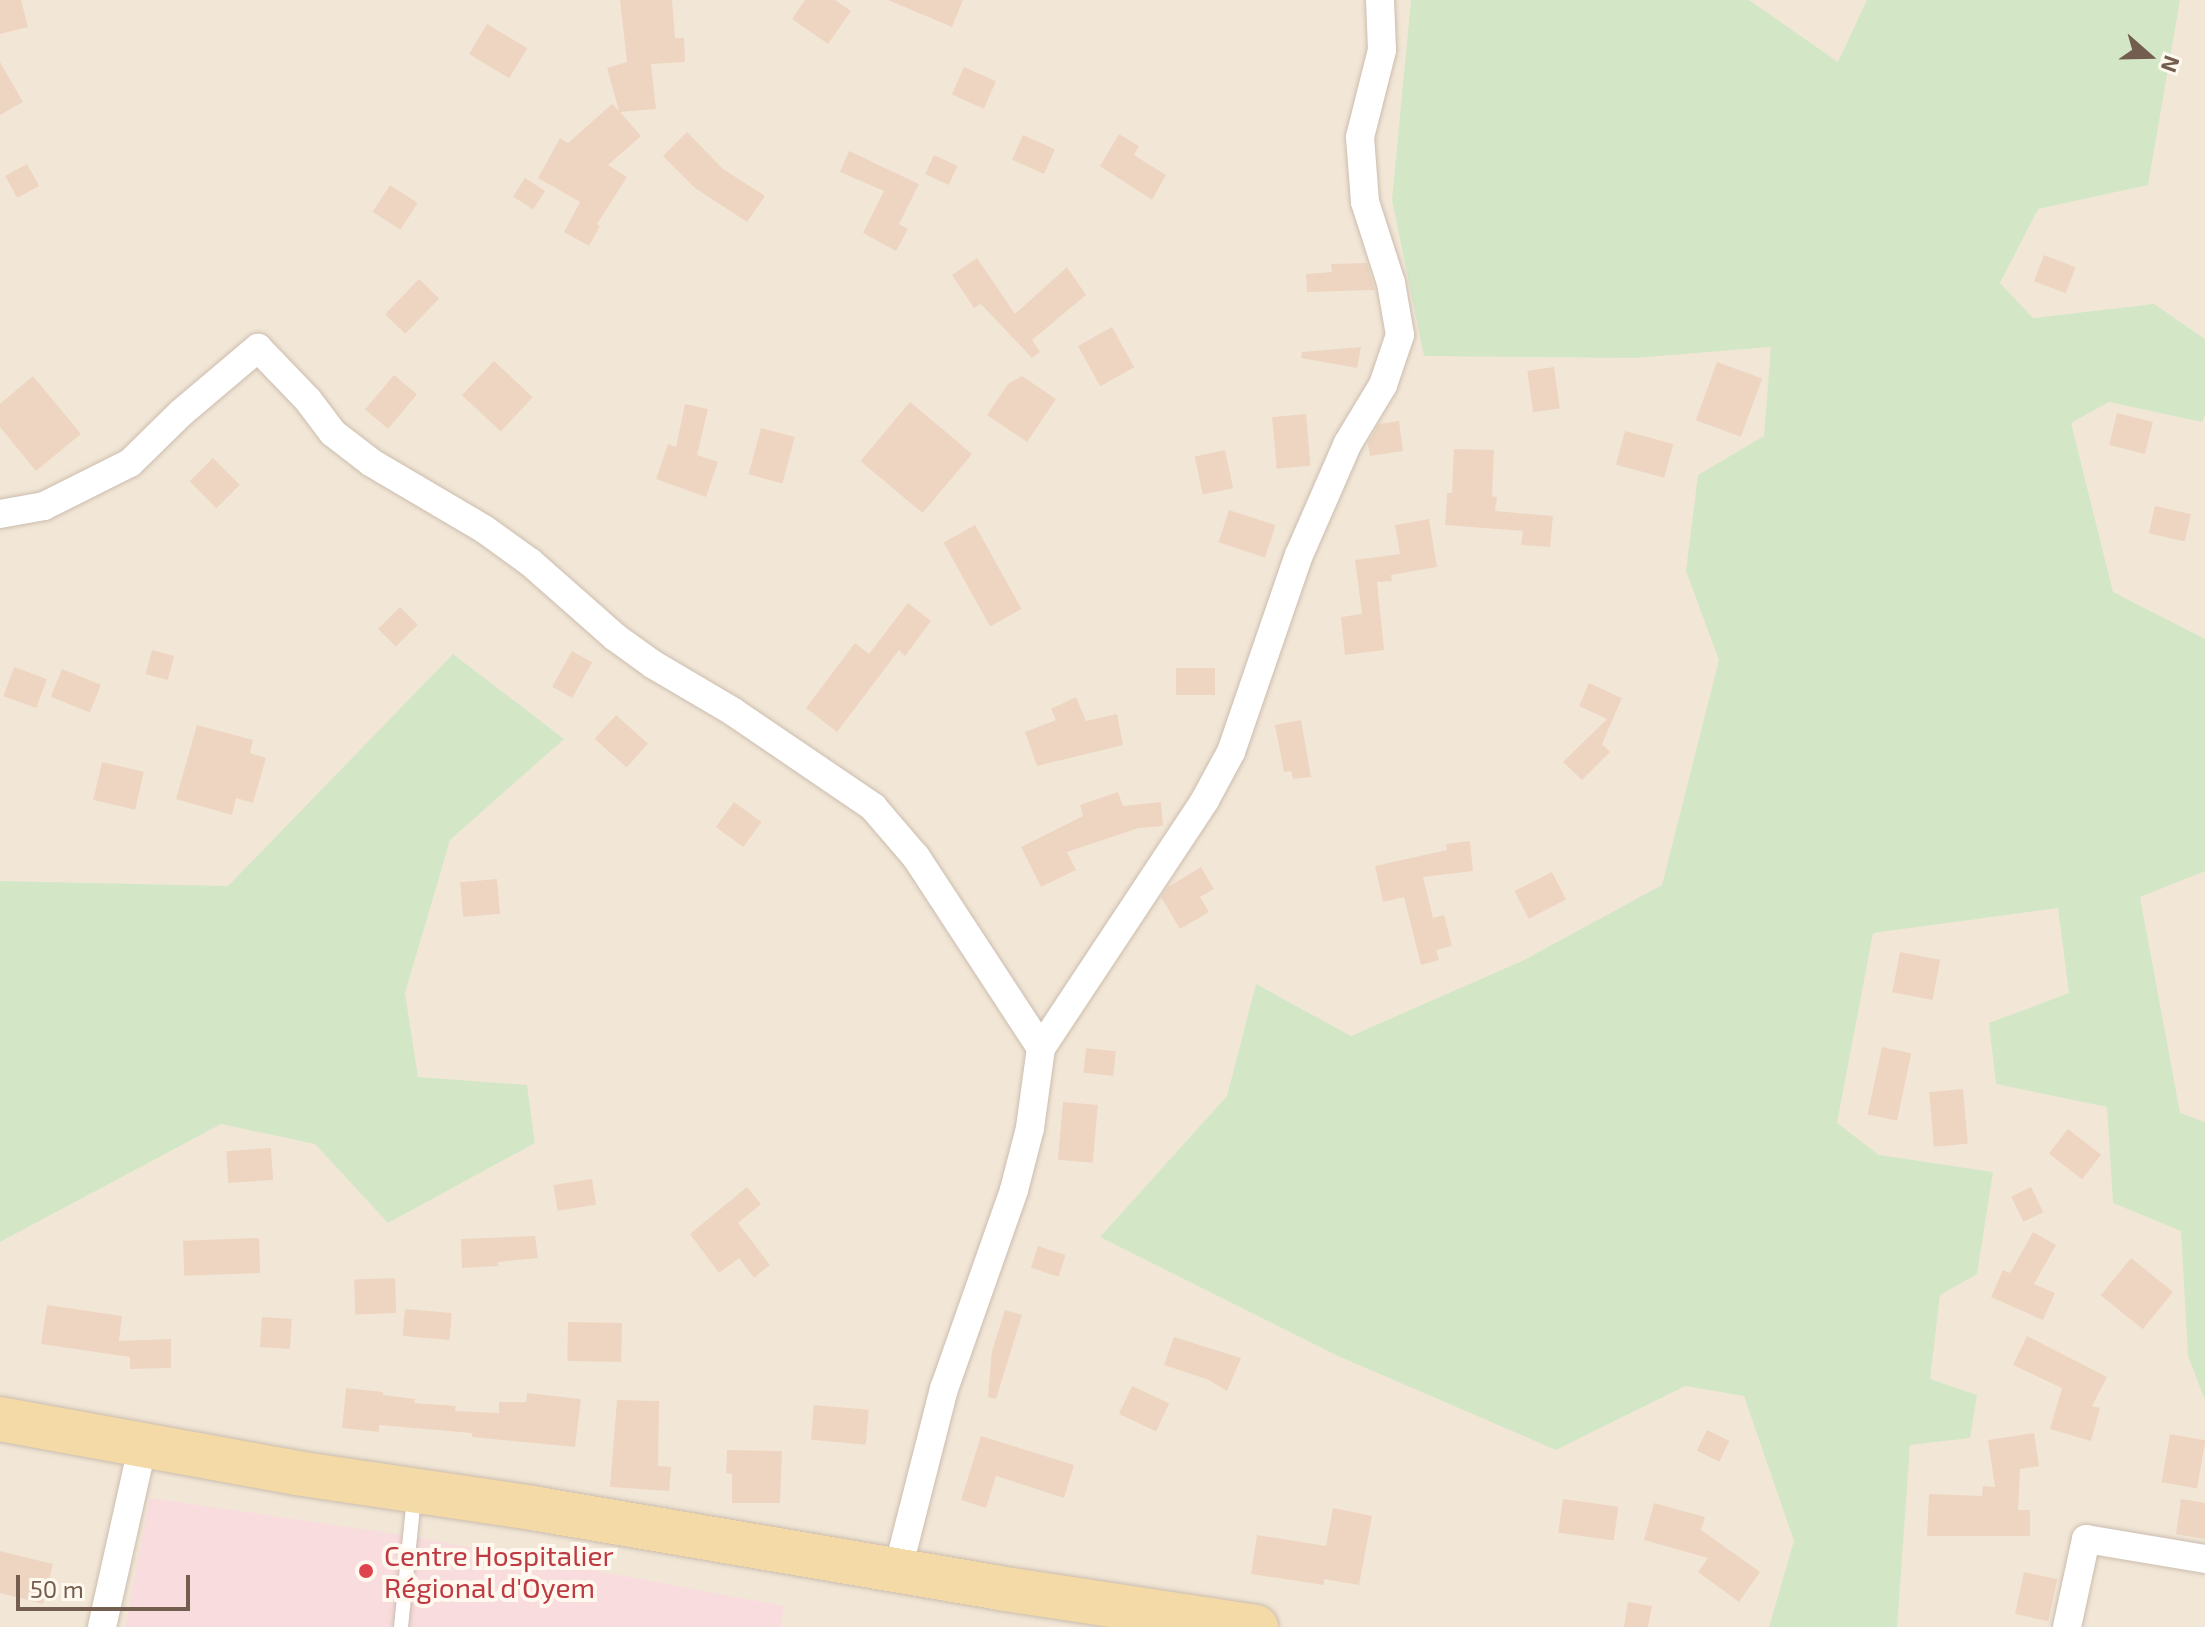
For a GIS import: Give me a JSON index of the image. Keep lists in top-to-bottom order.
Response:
{
  "places": ["Centre Hospitalier Régional d'Oyem"],
  "scale_bar": "50 m",
  "north": "right"
}
